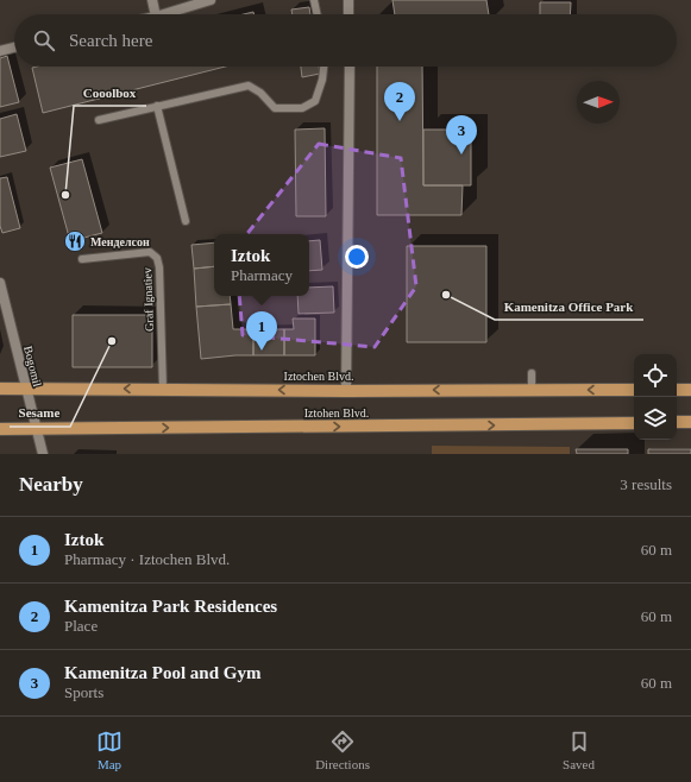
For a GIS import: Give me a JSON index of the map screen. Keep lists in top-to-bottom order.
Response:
{
  "streets": {
    "main road": ["Iztochen Blvd.", "Iztohen Blvd."],
    "street": ["Bogomil"],
    "lane": ["Graf Ignatiev"]
  },
  "crossings": [
    ["Graf Ignatiev", "Iztochen Blvd."],
    ["Bogomil", "Iztochen Blvd."],
    ["Bogomil", "Iztohen Blvd."]
  ],
  "one_way": ["Iztochen Blvd.", "Iztohen Blvd."],
  "places": {
    "other": ["Cooolbox", "Kamenitza Office Park", "Sesame"],
    "restaurant": ["Менделсон"]
  },
  "north": "right",
  "page": {
    "search": "Search here",
    "pins": ["2", "3", "1"],
    "popup": ["Iztok", "Pharmacy"],
    "heading": ["Nearby", "3 results"],
    "list": [
      {
        "mark": "1",
        "name": "Iztok",
        "note": "Pharmacy · Iztochen Blvd.",
        "value": "60 m"
      },
      {
        "mark": "2",
        "name": "Kamenitza Park Residences",
        "note": "Place",
        "value": "60 m"
      },
      {
        "mark": "3",
        "name": "Kamenitza Pool and Gym",
        "note": "Sports",
        "value": "60 m"
      }
    ],
    "nav": ["Map", "Directions", "Saved"]
  }
}
